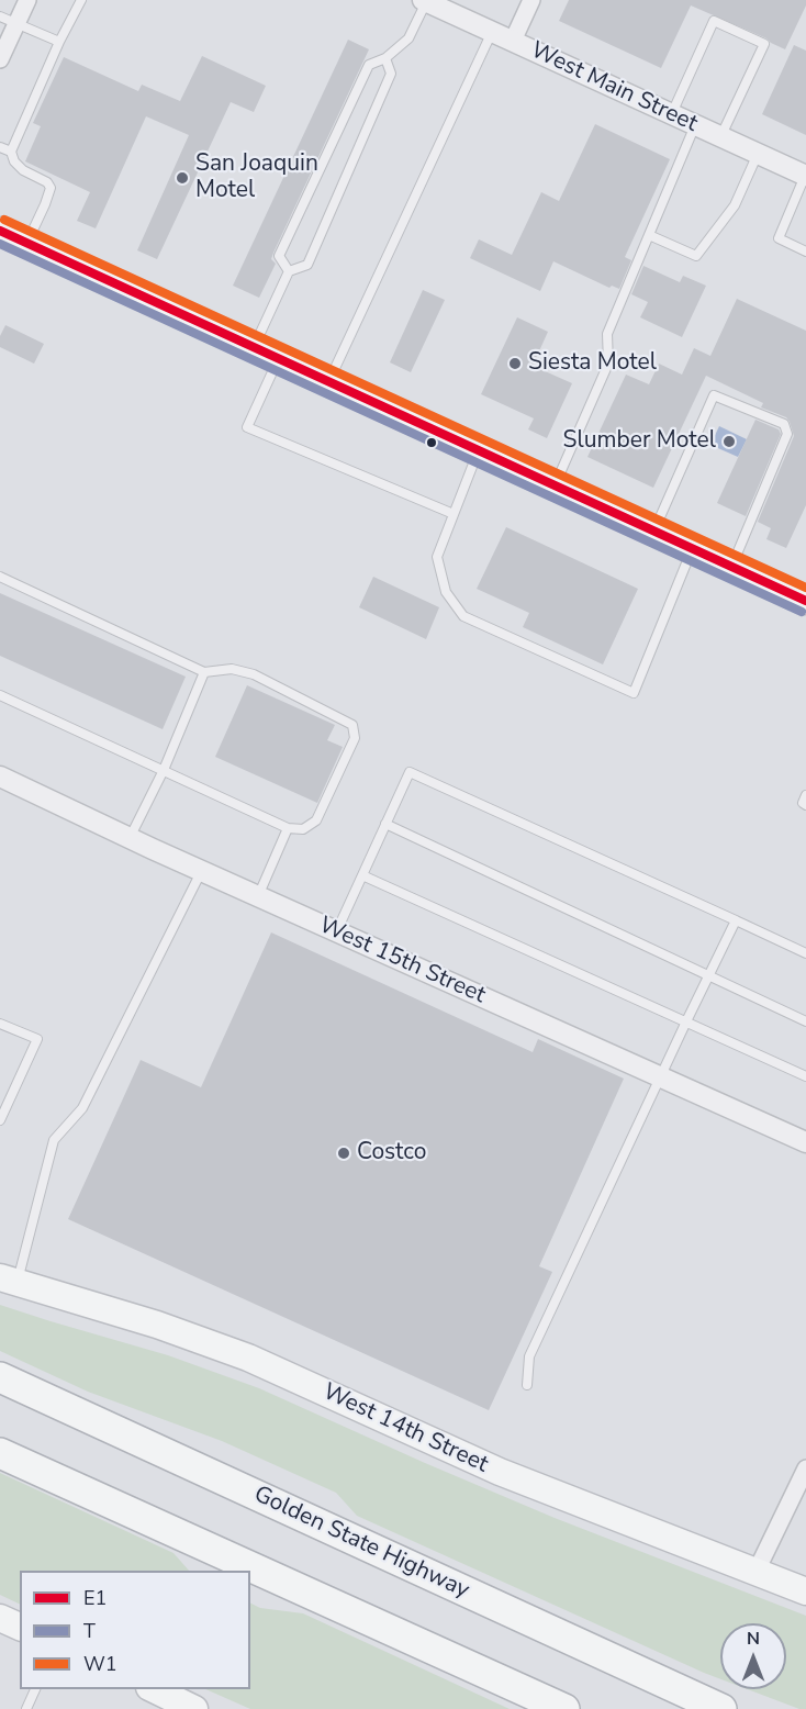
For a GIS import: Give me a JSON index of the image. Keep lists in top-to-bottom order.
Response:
{
  "streets": {
    "highway": ["Golden State Highway"],
    "main road": ["West 14th Street"],
    "street": ["West Main Street", "West 15th Street"]
  },
  "places": [
    "San Joaquin Motel",
    "Siesta Motel",
    "Slumber Motel",
    "Costco"
  ],
  "lines": ["transit line W1", "transit line E1", "transit line T"],
  "legend": ["E1", "T", "W1"],
  "north": "top"
}
